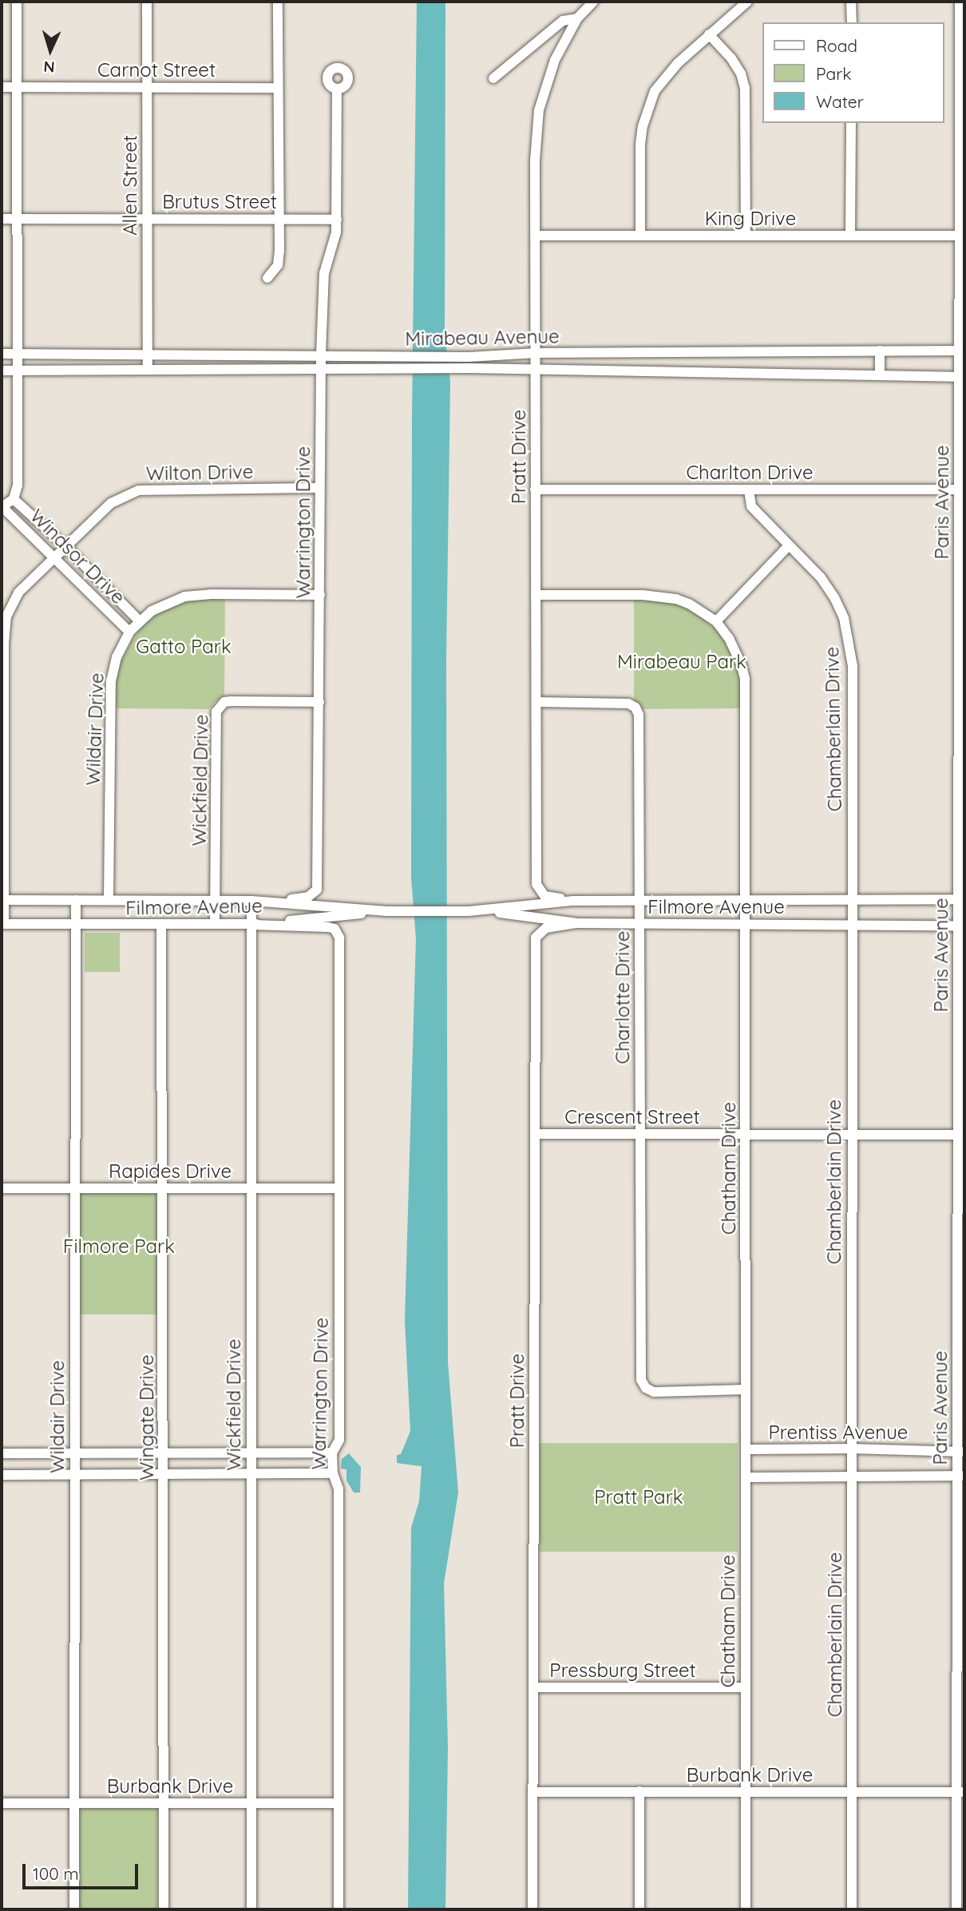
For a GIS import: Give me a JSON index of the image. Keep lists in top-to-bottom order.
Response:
{
  "streets": {
    "street": [
      "Carnot Street",
      "Allen Street",
      "Brutus Street",
      "King Drive",
      "Mirabeau Avenue",
      "Pratt Drive",
      "Wilton Drive",
      "Charlton Drive",
      "Paris Avenue",
      "Warrington Drive",
      "Windsor Drive",
      "Wildair Drive",
      "Chamberlain Drive",
      "Wickfield Drive",
      "Filmore Avenue",
      "Charlotte Drive",
      "Crescent Street",
      "Chatham Drive",
      "Rapides Drive",
      "Wingate Drive",
      "Prentiss Avenue",
      "Pressburg Street",
      "Burbank Drive"
    ]
  },
  "crossings": [
    ["Carnot Street", "Allen Street"],
    ["Allen Street", "Brutus Street"],
    ["Allen Street", "Mirabeau Avenue"],
    ["Brutus Street", "Warrington Drive"],
    ["King Drive", "Pratt Drive"],
    ["King Drive", "Paris Avenue"],
    ["Mirabeau Avenue", "Pratt Drive"],
    ["Mirabeau Avenue", "Paris Avenue"],
    ["Mirabeau Avenue", "Warrington Drive"],
    ["Pratt Drive", "Charlton Drive"],
    ["Pratt Drive", "Filmore Avenue"],
    ["Pratt Drive", "Charlotte Drive"],
    ["Pratt Drive", "Crescent Street"],
    ["Pratt Drive", "Chatham Drive"],
    ["Pratt Drive", "Pressburg Street"],
    ["Pratt Drive", "Burbank Drive"],
    ["Wilton Drive", "Warrington Drive"],
    ["Wilton Drive", "Windsor Drive"],
    ["Wilton Drive", "Filmore Avenue"],
    ["Charlton Drive", "Paris Avenue"],
    ["Charlton Drive", "Chamberlain Drive"],
    ["Paris Avenue", "Filmore Avenue"],
    ["Paris Avenue", "Crescent Street"],
    ["Paris Avenue", "Prentiss Avenue"],
    ["Paris Avenue", "Burbank Drive"],
    ["Warrington Drive", "Wildair Drive"],
    ["Warrington Drive", "Wickfield Drive"],
    ["Warrington Drive", "Filmore Avenue"],
    ["Warrington Drive", "Rapides Drive"],
    ["Warrington Drive", "Burbank Drive"],
    ["Windsor Drive", "Wildair Drive"],
    ["Wildair Drive", "Filmore Avenue"],
    ["Wildair Drive", "Rapides Drive"],
    ["Wildair Drive", "Burbank Drive"],
    ["Chamberlain Drive", "Filmore Avenue"],
    ["Chamberlain Drive", "Crescent Street"],
    ["Chamberlain Drive", "Prentiss Avenue"],
    ["Chamberlain Drive", "Burbank Drive"],
    ["Wickfield Drive", "Filmore Avenue"],
    ["Wickfield Drive", "Rapides Drive"],
    ["Wickfield Drive", "Burbank Drive"],
    ["Filmore Avenue", "Charlotte Drive"],
    ["Filmore Avenue", "Chatham Drive"],
    ["Filmore Avenue", "Wingate Drive"],
    ["Charlotte Drive", "Crescent Street"],
    ["Charlotte Drive", "Chatham Drive"],
    ["Crescent Street", "Chatham Drive"],
    ["Chatham Drive", "Prentiss Avenue"],
    ["Chatham Drive", "Pressburg Street"],
    ["Chatham Drive", "Burbank Drive"],
    ["Rapides Drive", "Wingate Drive"],
    ["Wingate Drive", "Burbank Drive"]
  ],
  "parks": [
    "Gatto Park",
    "Mirabeau Park",
    "Filmore Park",
    "Pratt Park"
  ],
  "legend": ["Road", "Park", "Water"],
  "scale_bar": "100 m",
  "north": "bottom"
}
